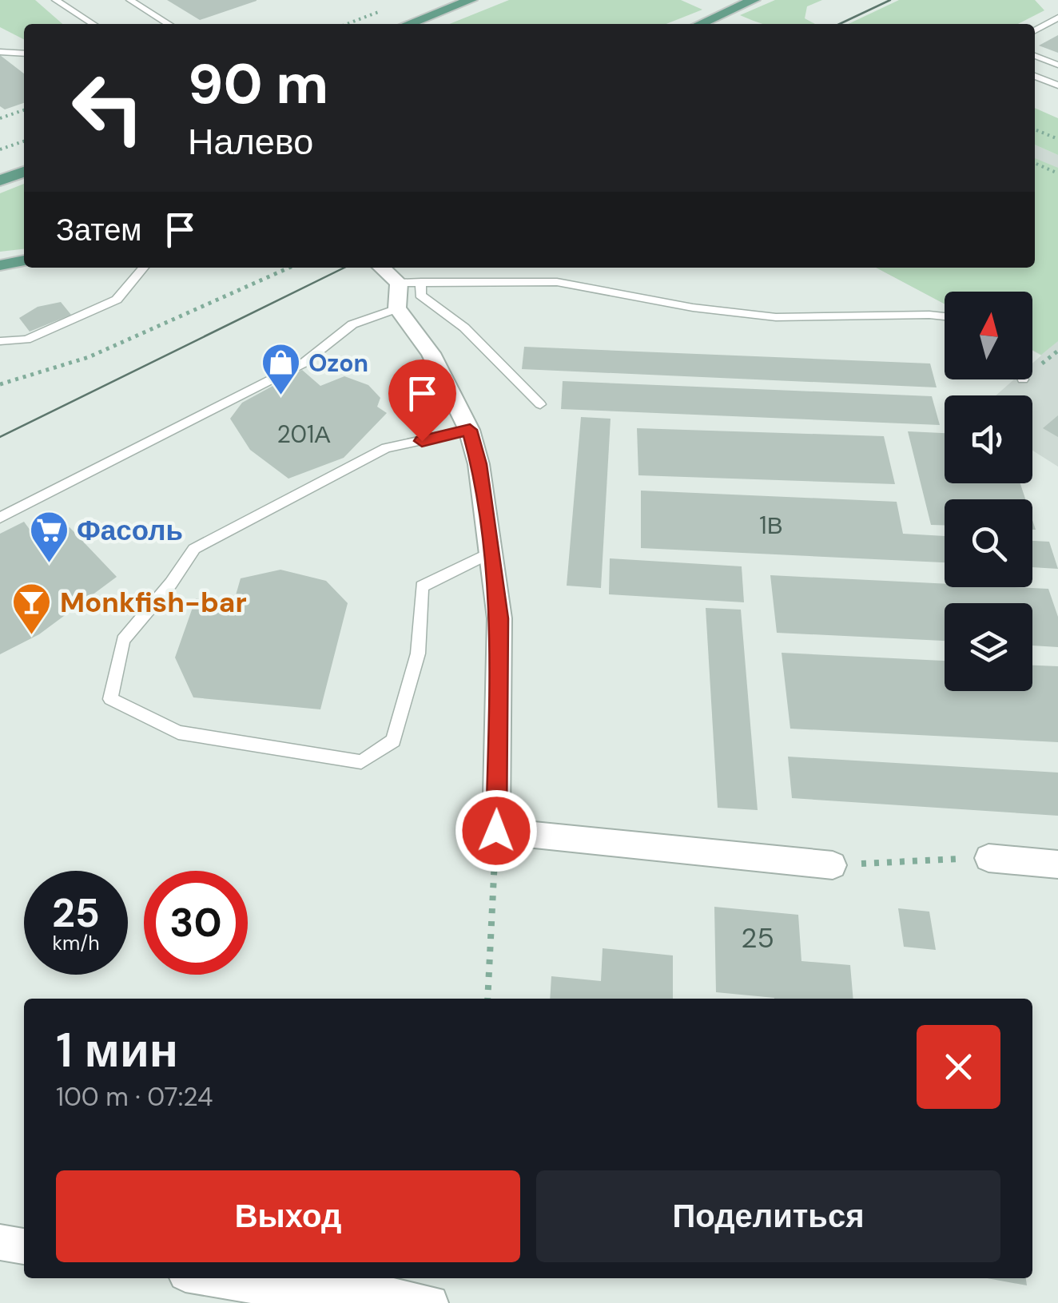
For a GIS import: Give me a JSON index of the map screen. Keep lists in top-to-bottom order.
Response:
{
  "places": {
    "shop": ["Ozon"],
    "supermarket": ["Фасоль"],
    "bar": ["Monkfish-bar"]
  },
  "house_numbers": ["201А", "1В", "25"],
  "north": "top",
  "page": {
    "turn": ["90 m", "Налево"],
    "then": "Затем",
    "speed": "25 km/h",
    "limit": "30",
    "heading": ["1 мин", "100 m · 07:24"],
    "buttons": ["Выход", "Поделиться"]
  }
}
